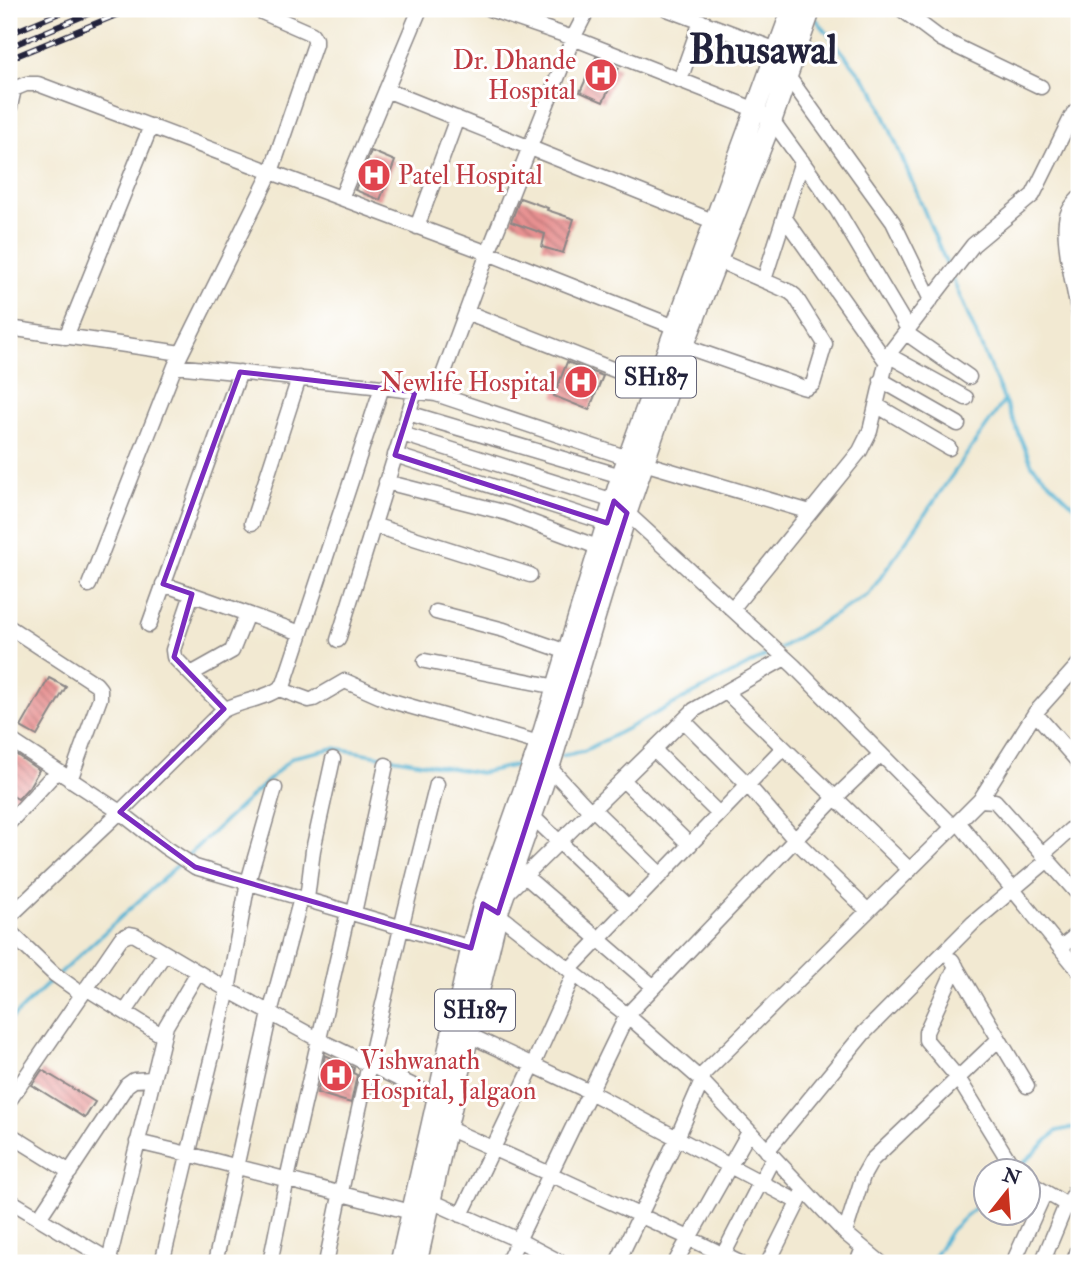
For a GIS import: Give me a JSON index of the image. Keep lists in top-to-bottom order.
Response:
{
  "streets": {
    "main road": ["SH187"]
  },
  "districts": ["Bhusawal"],
  "places": {
    "hospital": [
      "Dr. Dhande Hospital",
      "Patel Hospital",
      "Newlife Hospital",
      "Vishwanath Hospital, Jalgaon"
    ]
  },
  "north": "top"
}
